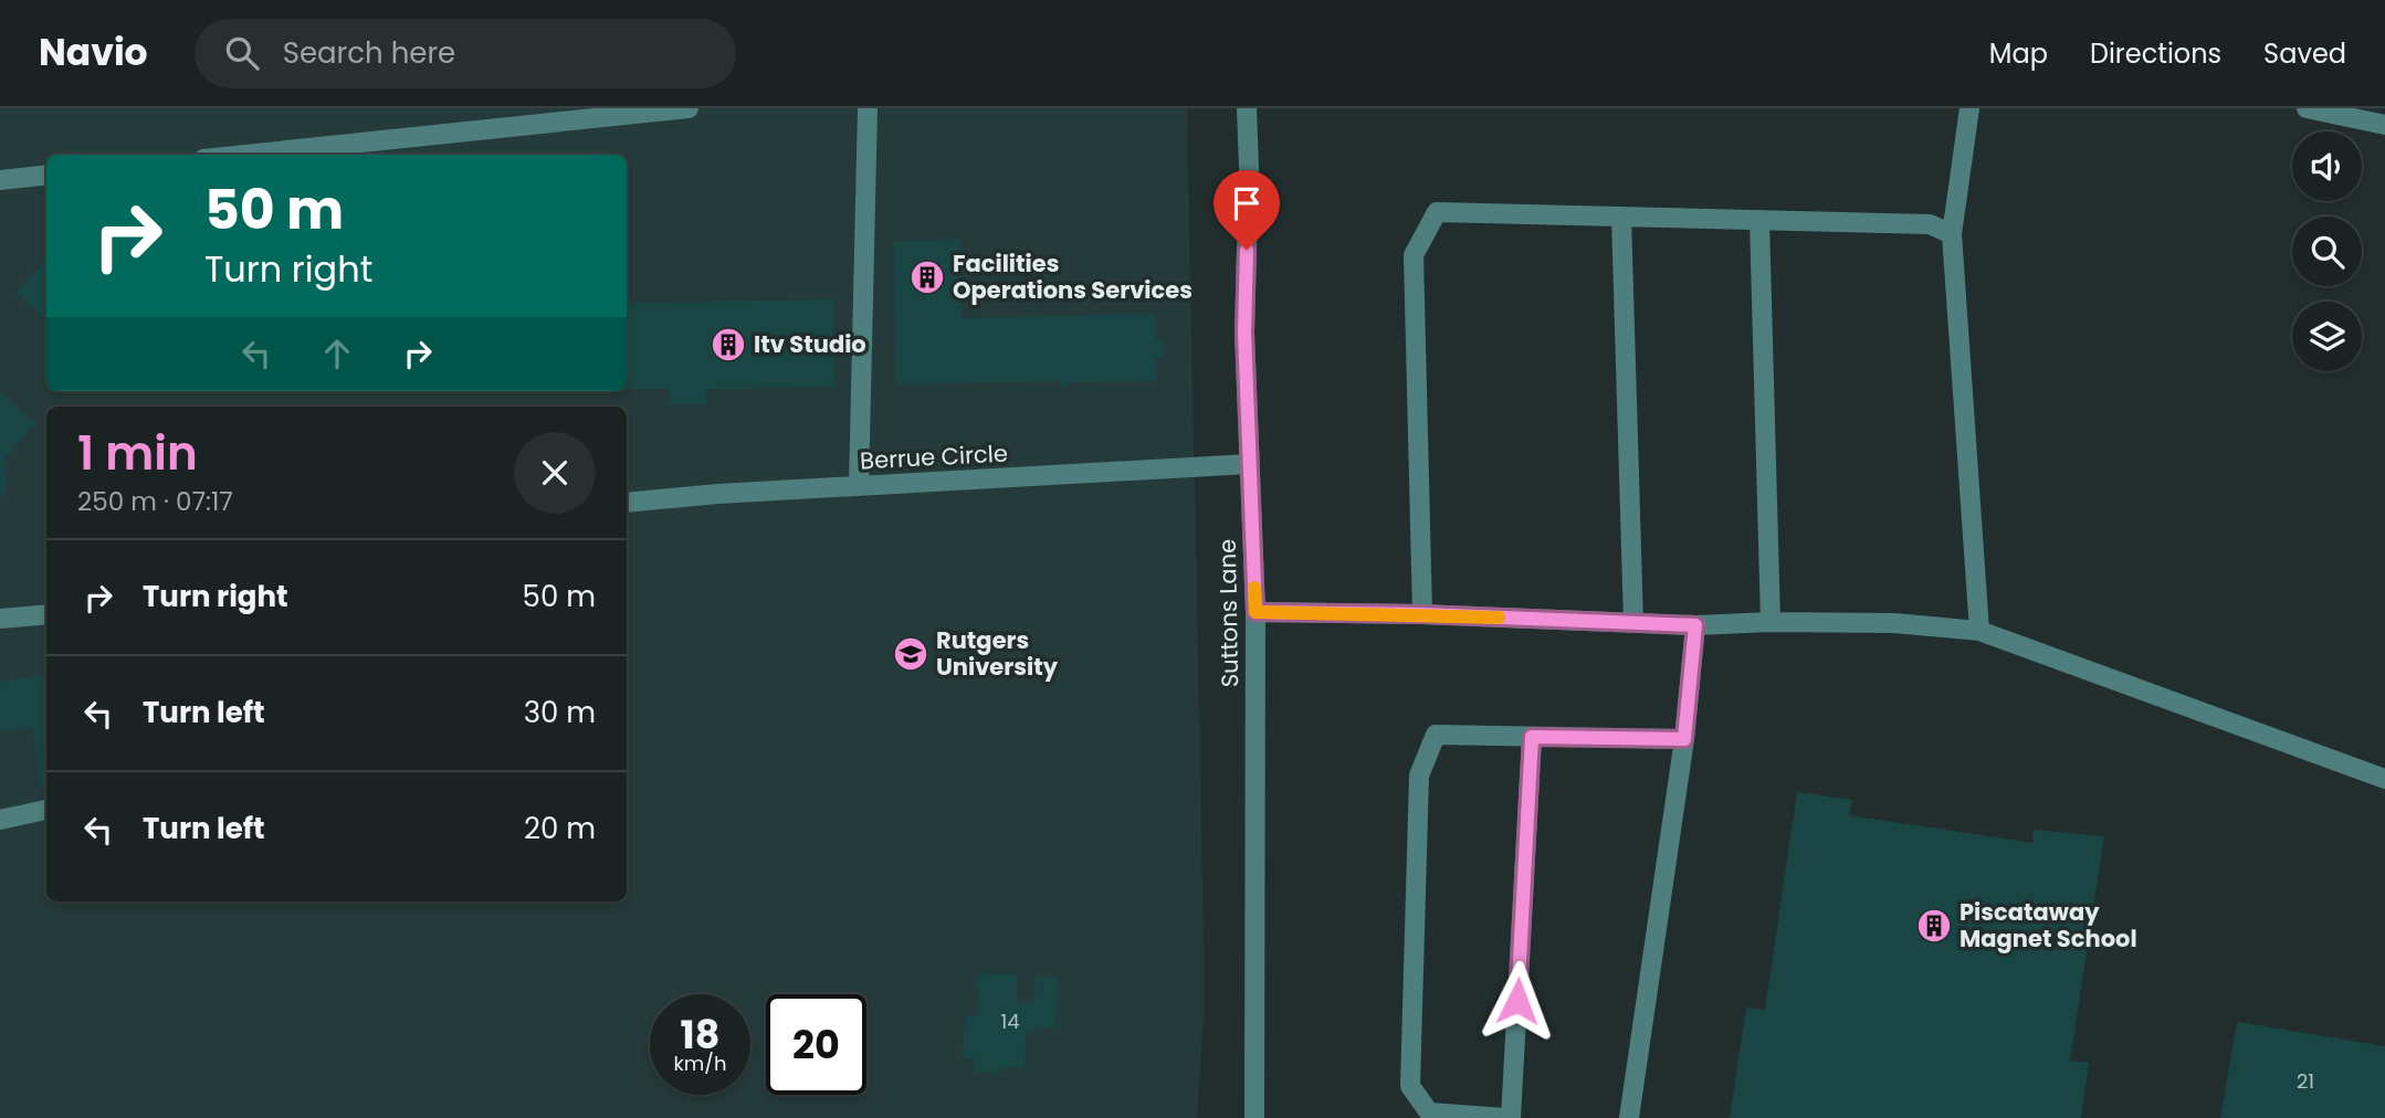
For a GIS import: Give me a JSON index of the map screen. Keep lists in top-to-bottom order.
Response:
{
  "streets": {
    "street": ["Berrue Circle", "Suttons Lane"]
  },
  "crossings": [
    ["Berrue Circle", "Suttons Lane"]
  ],
  "places": {
    "building": ["Facilities Operations Services", "Itv Studio", "Piscataway Magnet School"],
    "school or university": ["Rutgers University"]
  },
  "house_numbers": ["14", "21"],
  "page": {
    "header": "Navio",
    "search": "Search here",
    "nav": ["Map", "Directions", "Saved"],
    "turn": ["50 m", "Turn right"],
    "heading": ["1 min", "250 m · 07:17"],
    "list": [
      {
        "name": "Turn right",
        "value": "50 m"
      },
      {
        "name": "Turn left",
        "value": "30 m"
      },
      {
        "name": "Turn left",
        "value": "20 m"
      }
    ],
    "speed": "18 km/h",
    "limit": "20"
  }
}
